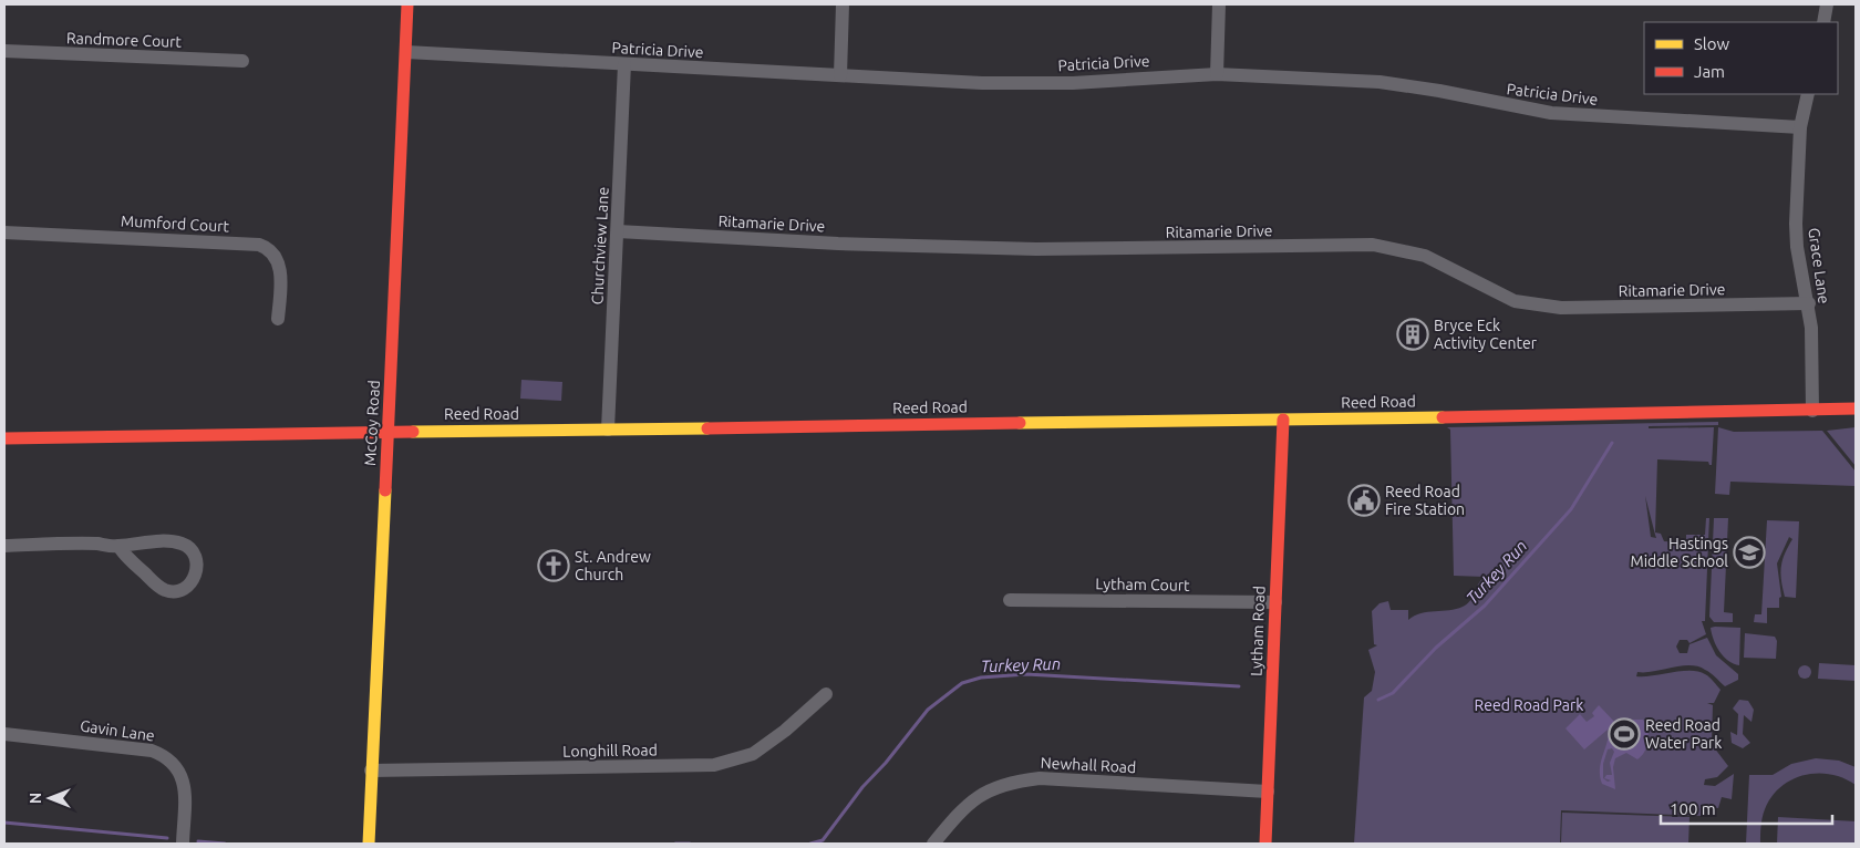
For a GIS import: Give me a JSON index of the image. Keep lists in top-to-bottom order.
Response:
{
  "streets": {
    "main road": ["Reed Road", "McCoy Road", "Lytham Road"],
    "street": [
      "Randmore Court",
      "Patricia Drive",
      "Mumford Court",
      "Ritamarie Drive",
      "Churchview Lane",
      "Grace Lane",
      "Lytham Court",
      "Gavin Lane",
      "Longhill Road",
      "Newhall Road"
    ]
  },
  "crossings": [
    ["Patricia Drive", "Churchview Lane"],
    ["Patricia Drive", "Grace Lane"],
    ["Patricia Drive", "McCoy Road"],
    ["Ritamarie Drive", "Churchview Lane"],
    ["Ritamarie Drive", "Grace Lane"],
    ["Churchview Lane", "Reed Road"],
    ["Grace Lane", "Reed Road"],
    ["Reed Road", "McCoy Road"],
    ["Reed Road", "Lytham Road"],
    ["McCoy Road", "Longhill Road"],
    ["Lytham Court", "Lytham Road"],
    ["Lytham Road", "Newhall Road"]
  ],
  "water": ["Turkey Run"],
  "parks": ["Reed Road Park"],
  "places": {
    "building": ["Bryce Eck Activity Center"],
    "public building": ["Reed Road Fire Station"],
    "school or university": ["Hastings Middle School"],
    "church": ["St. Andrew Church"],
    "sports": ["Reed Road Water Park"]
  },
  "legend": ["Slow", "Jam"],
  "scale_bar": "100 m",
  "north": "left"
}
